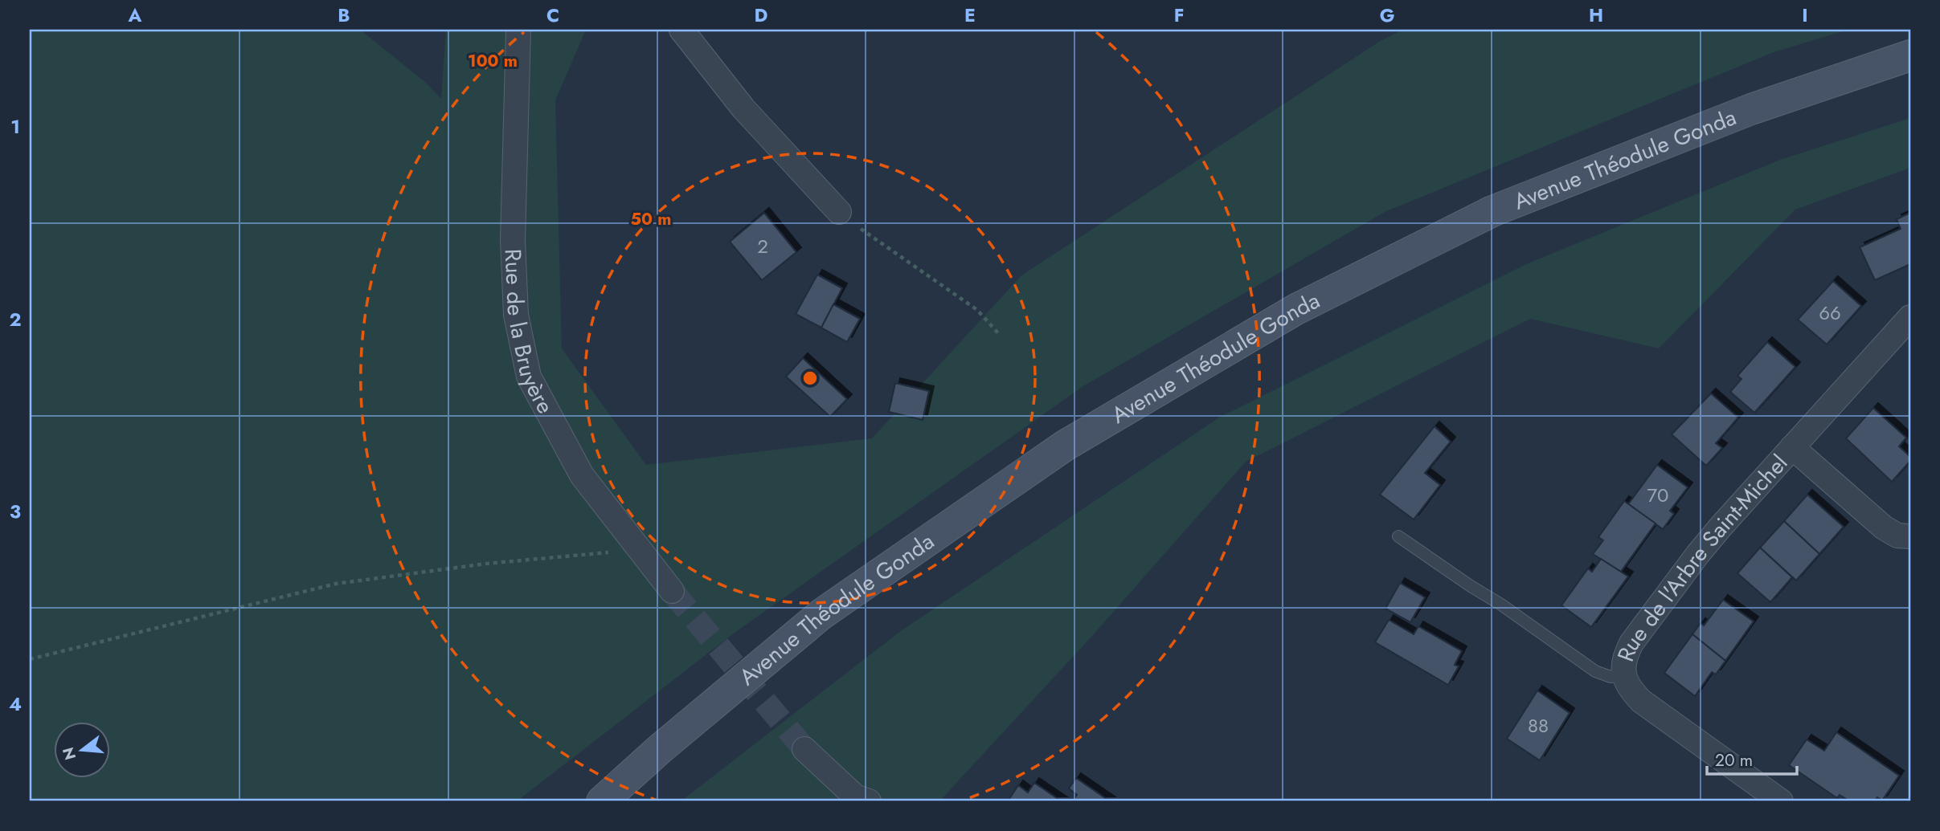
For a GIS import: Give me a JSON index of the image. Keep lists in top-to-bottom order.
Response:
{
  "streets": {
    "main road": ["Avenue Théodule Gonda"],
    "street": ["Rue de la Bruyère", "Rue de l'Arbre Saint-Michel"]
  },
  "house_numbers": [
    "2",
    "66",
    "70",
    "88"
  ],
  "scale_bar": "20 m",
  "north": "left",
  "grid": {
    "columns": [
      "A",
      "B",
      "C",
      "D",
      "E",
      "F",
      "G",
      "H",
      "I"
    ],
    "rows": [
      "1",
      "2",
      "3",
      "4"
    ]
  },
  "rings": ["100 m", "50 m"]
}
